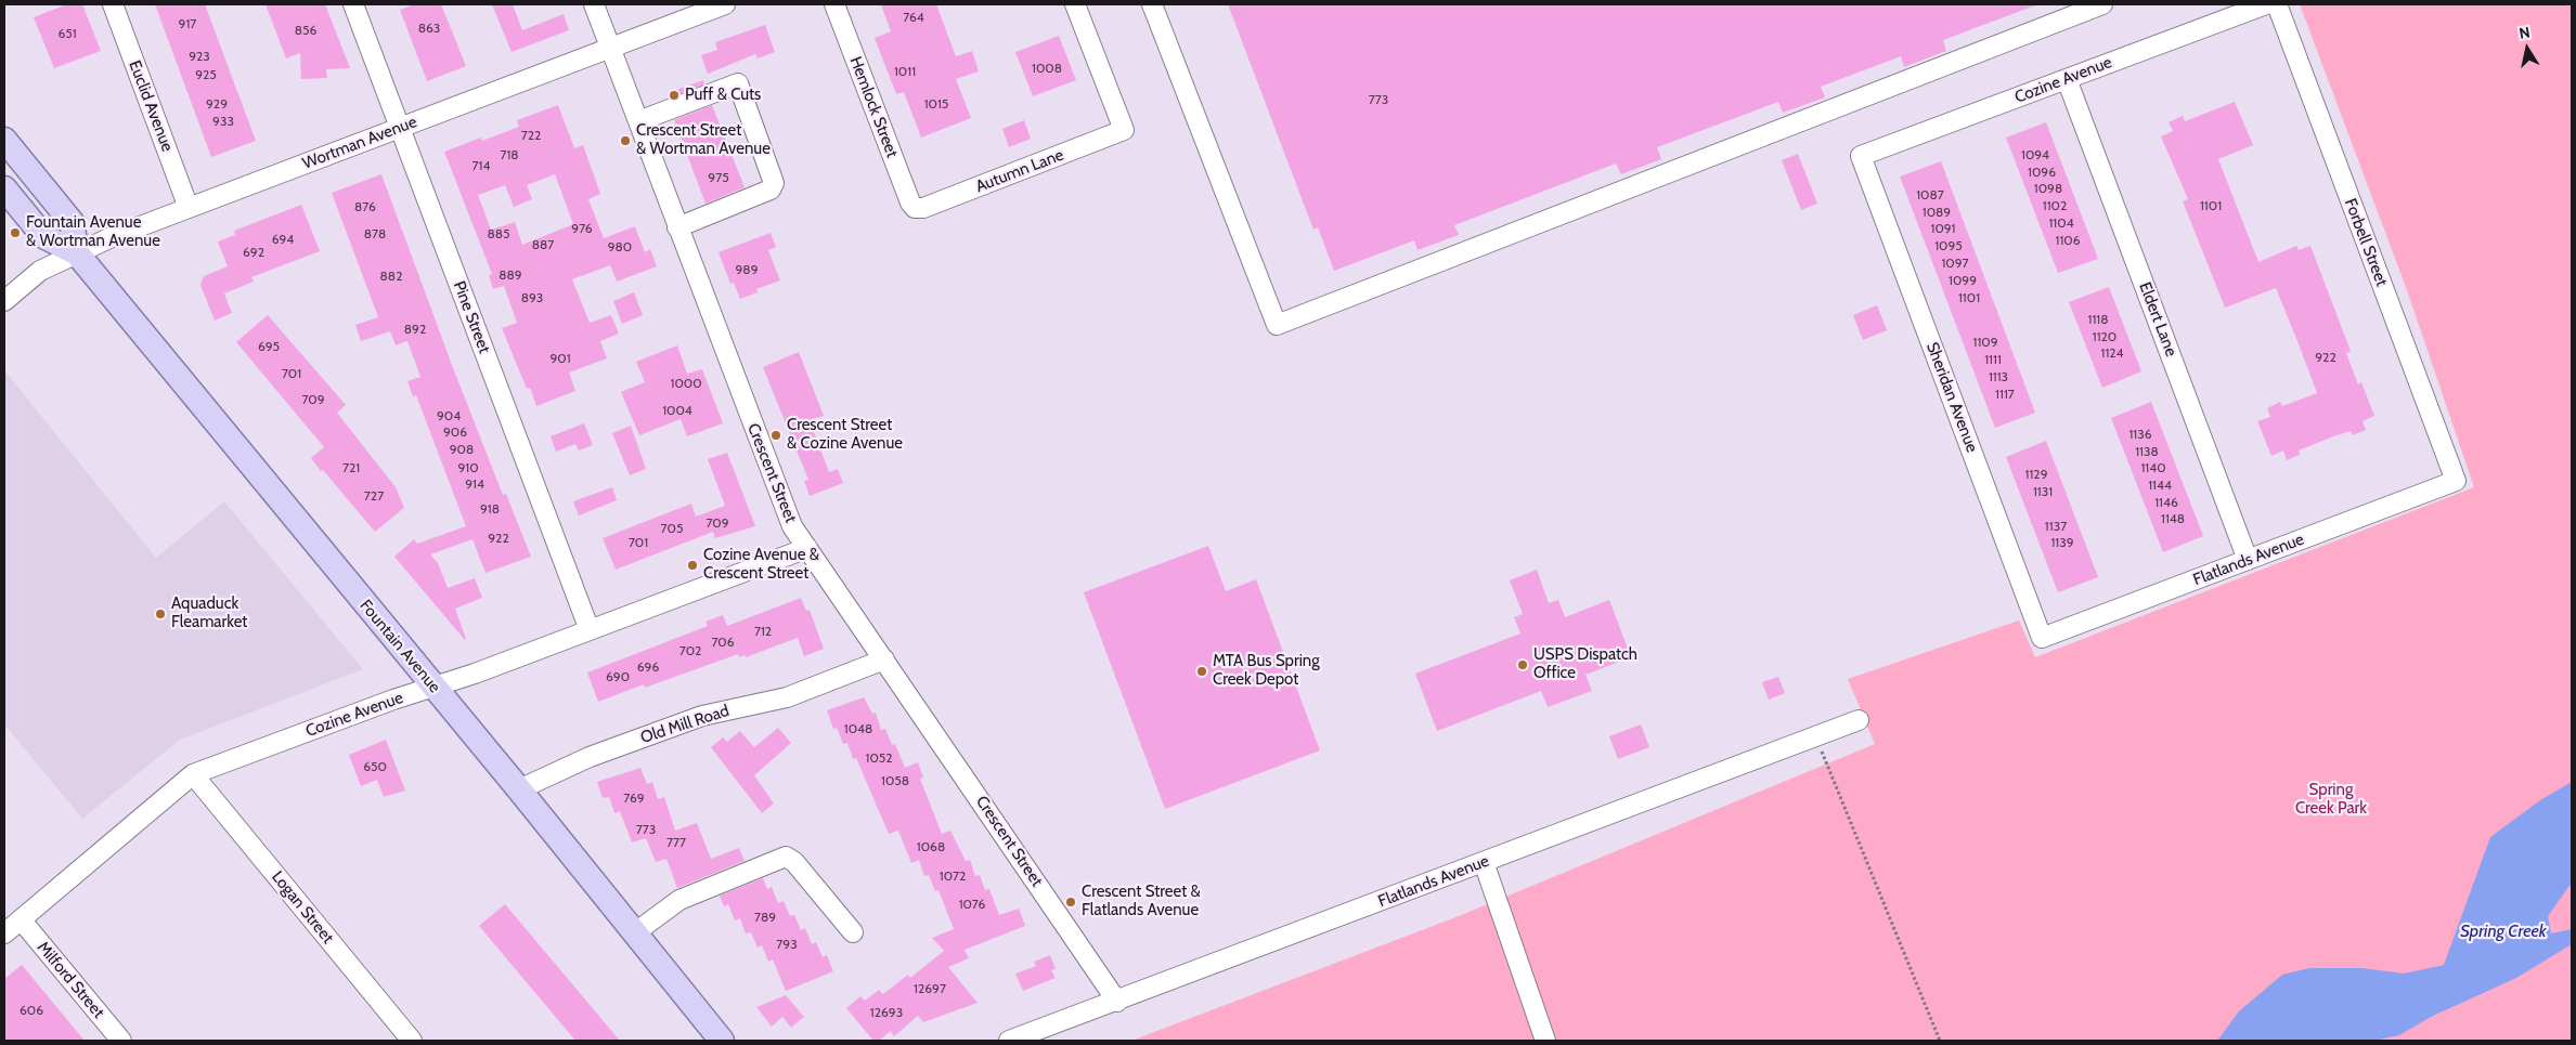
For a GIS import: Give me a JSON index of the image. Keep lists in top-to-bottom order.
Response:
{
  "streets": {
    "main road": ["Fountain Avenue"],
    "street": [
      "Cozine Avenue",
      "Euclid Avenue",
      "Hemlock Street",
      "Wortman Avenue",
      "Autumn Lane",
      "Forbell Street",
      "Pine Street",
      "Eldert Lane",
      "Sheridan Avenue",
      "Crescent Street",
      "Flatlands Avenue",
      "Old Mill Road",
      "Logan Street",
      "Milford Street"
    ]
  },
  "crossings": [
    ["Cozine Avenue", "Pine Street"],
    ["Cozine Avenue", "Eldert Lane"],
    ["Cozine Avenue", "Sheridan Avenue"],
    ["Cozine Avenue", "Crescent Street"],
    ["Cozine Avenue", "Fountain Avenue"],
    ["Cozine Avenue", "Logan Street"],
    ["Cozine Avenue", "Milford Street"],
    ["Euclid Avenue", "Wortman Avenue"],
    ["Hemlock Street", "Autumn Lane"],
    ["Wortman Avenue", "Pine Street"],
    ["Wortman Avenue", "Crescent Street"],
    ["Wortman Avenue", "Fountain Avenue"],
    ["Forbell Street", "Flatlands Avenue"],
    ["Eldert Lane", "Flatlands Avenue"],
    ["Sheridan Avenue", "Flatlands Avenue"],
    ["Crescent Street", "Flatlands Avenue"],
    ["Crescent Street", "Old Mill Road"],
    ["Fountain Avenue", "Old Mill Road"]
  ],
  "water": ["Spring Creek"],
  "parks": ["Spring Creek Park"],
  "places": [
    "Puff & Cuts",
    "Crescent Street & Wortman Avenue",
    "Fountain Avenue & Wortman Avenue",
    "Crescent Street & Cozine Avenue",
    "Cozine Avenue & Crescent Street",
    "Aquaduck Fleamarket",
    "USPS Dispatch Office",
    "MTA Bus Spring Creek Depot",
    "Crescent Street & Flatlands Avenue"
  ],
  "house_numbers": [
    "764",
    "917",
    "863",
    "856",
    "651",
    "923",
    "1008",
    "1011",
    "925",
    "773",
    "929",
    "1015",
    "933",
    "722",
    "718",
    "1094",
    "714",
    "1096",
    "975",
    "1098",
    "1087",
    "1102",
    "1101",
    "876",
    "1089",
    "1104",
    "976",
    "1091",
    "878",
    "885",
    "694",
    "1106",
    "887",
    "1095",
    "980",
    "692",
    "1097",
    "989",
    "889",
    "882",
    "1099",
    "893",
    "1101",
    "1118",
    "892",
    "1120",
    "1109",
    "695",
    "1124",
    "922",
    "901",
    "1111",
    "701",
    "1113",
    "1000",
    "1117",
    "709",
    "1004",
    "904",
    "906",
    "1136",
    "908",
    "1138",
    "721",
    "910",
    "1140",
    "1129",
    "914",
    "1144",
    "1131",
    "727",
    "1146",
    "918",
    "1148",
    "709",
    "1137",
    "705",
    "922",
    "701",
    "1139",
    "712",
    "706",
    "702",
    "696",
    "690",
    "1048",
    "1052",
    "650",
    "1058",
    "769",
    "773",
    "777",
    "1068",
    "1072",
    "1076",
    "789",
    "793",
    "12697",
    "606",
    "12693"
  ],
  "north": "top"
}
